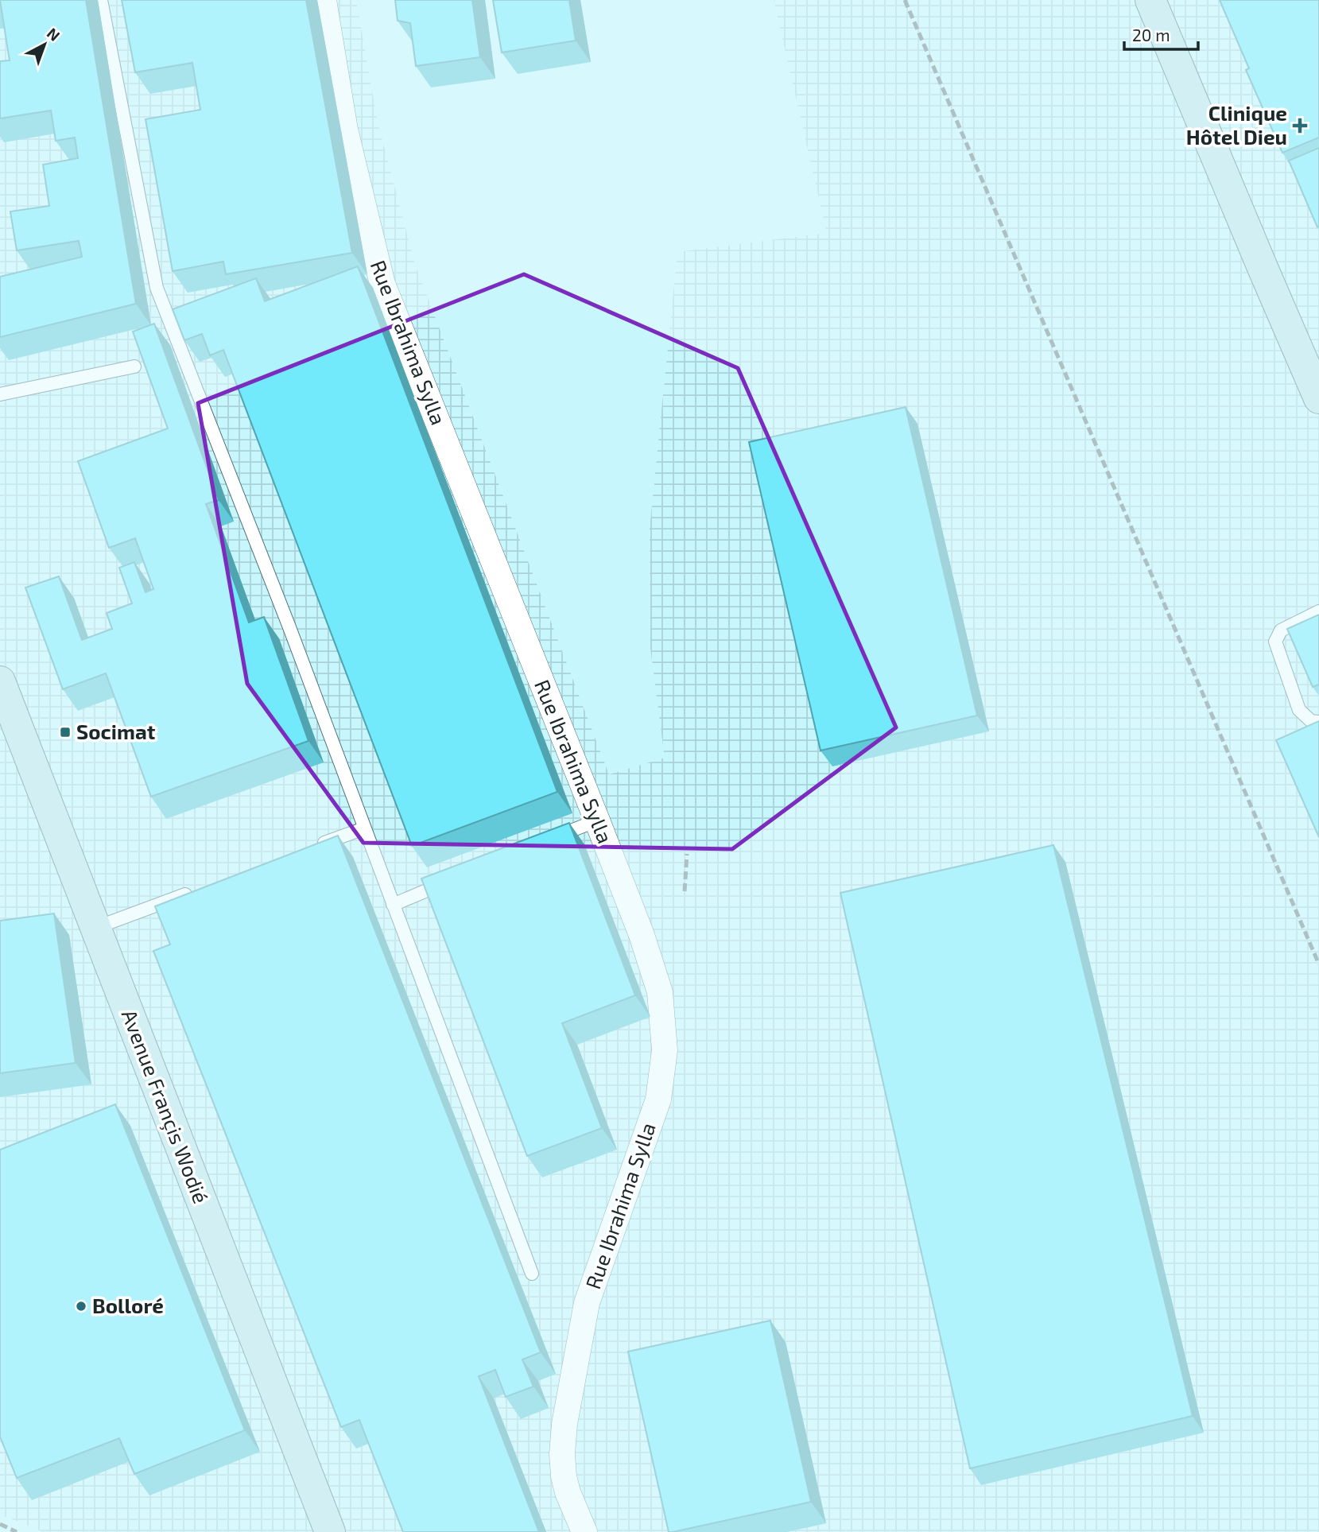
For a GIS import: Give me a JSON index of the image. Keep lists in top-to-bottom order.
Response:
{
  "streets": {
    "main road": ["Avenue Françis Wodié"],
    "street": ["Rue Ibrahima Sylla"]
  },
  "places": {
    "health": ["Clinique Hôtel Dieu"],
    "transit": ["Socimat"],
    "other": ["Bolloré"]
  },
  "scale_bar": "20 m",
  "north": "top right"
}
